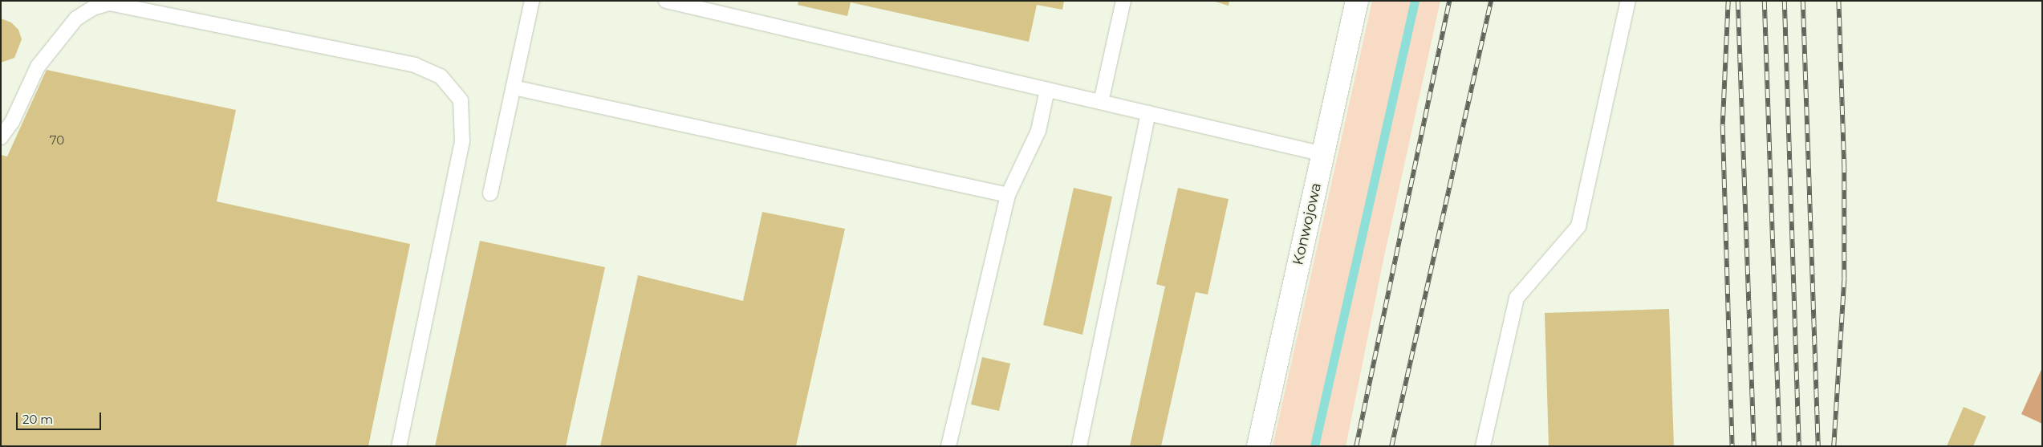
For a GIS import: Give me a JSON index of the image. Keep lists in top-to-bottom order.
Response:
{
  "streets": {
    "street": ["Konwojowa"]
  },
  "house_numbers": ["70"],
  "scale_bar": "20 m"
}
